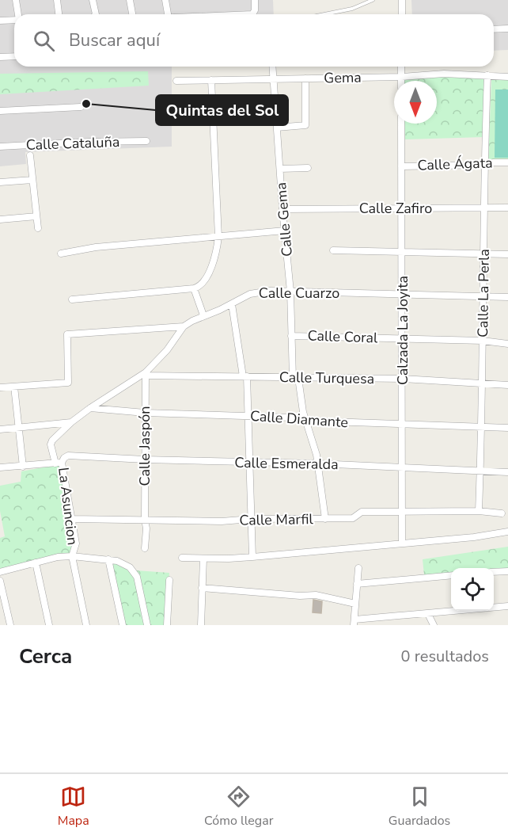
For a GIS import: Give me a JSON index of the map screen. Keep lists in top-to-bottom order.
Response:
{
  "streets": {
    "street": [
      "Gema",
      "Calle Cataluña",
      "Calle Ágata",
      "Calle Zafiro",
      "Calle Gema",
      "Calle Cuarzo",
      "Calle La Perla",
      "Calzada La Joyita",
      "Calle Coral",
      "Calle Turquesa",
      "Calle Diamante",
      "Calle Jaspón",
      "Calle Esmeralda",
      "La Asuncion",
      "Calle Marfil"
    ]
  },
  "crossings": [
    ["Gema", "Calle Gema"],
    ["Gema", "Calle La Perla"],
    ["Calle Ágata", "Calle La Perla"],
    ["Calle Ágata", "Calzada La Joyita"],
    ["Calle Zafiro", "Calle Gema"],
    ["Calle Zafiro", "Calle La Perla"],
    ["Calle Zafiro", "Calzada La Joyita"],
    ["Calle Gema", "Calle Cuarzo"],
    ["Calle Gema", "Calle Coral"],
    ["Calle Gema", "Calle Turquesa"],
    ["Calle Gema", "Calle Diamante"],
    ["Calle Gema", "Calle Esmeralda"],
    ["Calle Gema", "Calle Marfil"],
    ["Calle Cuarzo", "Calle La Perla"],
    ["Calle Cuarzo", "Calzada La Joyita"],
    ["Calle Cuarzo", "Calle Turquesa"],
    ["Calle Cuarzo", "Calle Diamante"],
    ["Calle Cuarzo", "Calle Jaspón"],
    ["Calle Cuarzo", "Calle Esmeralda"],
    ["Calle Cuarzo", "La Asuncion"],
    ["Calle La Perla", "Calle Coral"],
    ["Calle La Perla", "Calle Turquesa"],
    ["Calle La Perla", "Calle Diamante"],
    ["Calle La Perla", "Calle Esmeralda"],
    ["Calle La Perla", "Calle Marfil"],
    ["Calzada La Joyita", "Calle Coral"],
    ["Calzada La Joyita", "Calle Turquesa"],
    ["Calzada La Joyita", "Calle Diamante"],
    ["Calzada La Joyita", "Calle Esmeralda"],
    ["Calzada La Joyita", "Calle Marfil"],
    ["Calle Turquesa", "Calle Jaspón"],
    ["Calle Diamante", "Calle Jaspón"],
    ["Calle Jaspón", "Calle Esmeralda"],
    ["Calle Jaspón", "Calle Marfil"],
    ["Calle Esmeralda", "La Asuncion"],
    ["La Asuncion", "Calle Marfil"]
  ],
  "places": ["Quintas del Sol"],
  "north": "bottom",
  "page": {
    "search": "Buscar aquí",
    "heading": ["Cerca", "0 resultados"],
    "nav": ["Mapa", "Cómo llegar", "Guardados"]
  }
}
